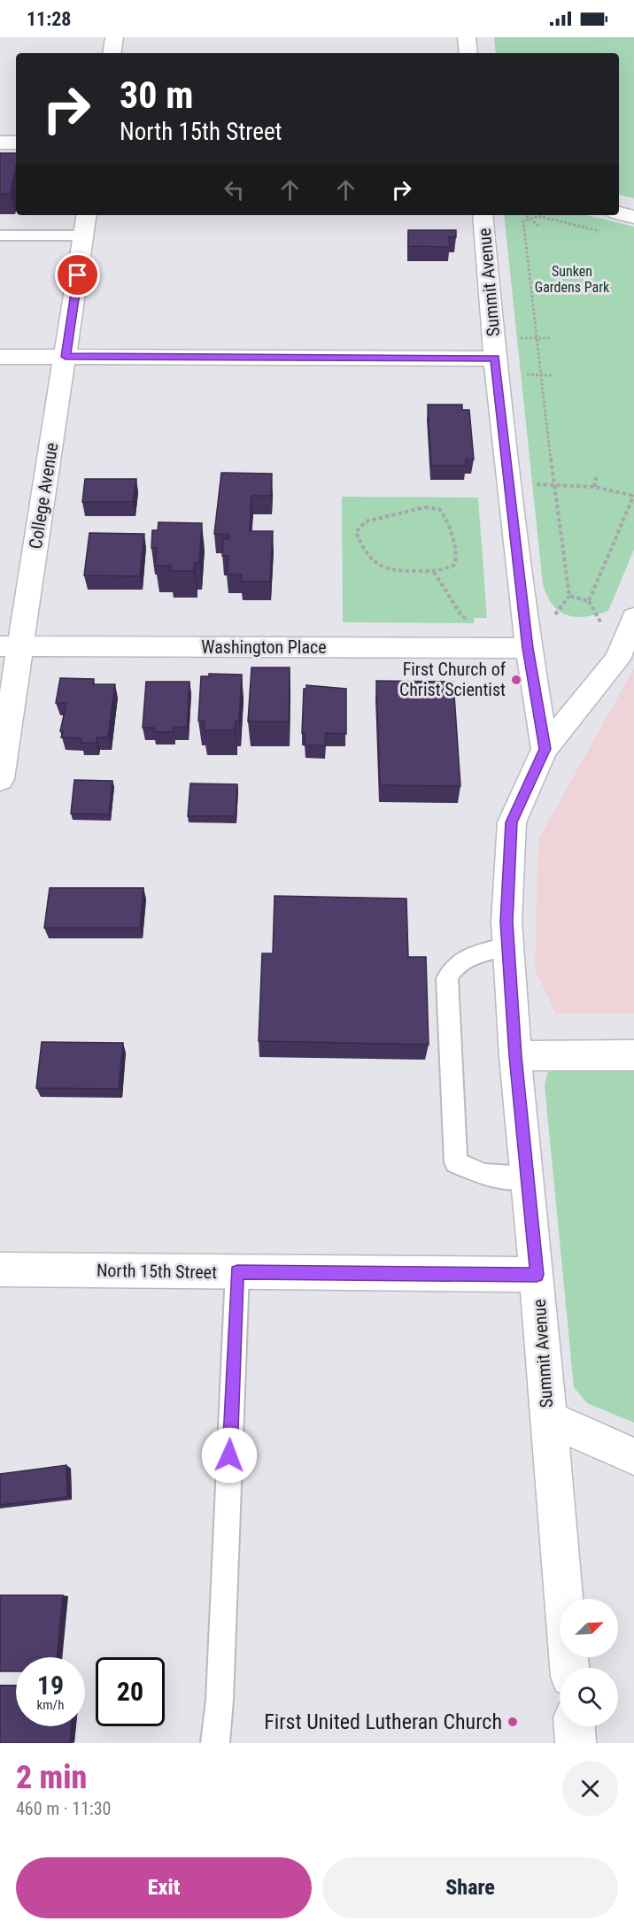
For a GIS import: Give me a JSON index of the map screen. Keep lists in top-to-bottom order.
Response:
{
  "streets": {
    "street": [
      "Summit Avenue",
      "College Avenue",
      "Washington Place",
      "North 15th Street"
    ]
  },
  "crossings": [
    ["Summit Avenue", "Washington Place"],
    ["Summit Avenue", "North 15th Street"],
    ["College Avenue", "Washington Place"]
  ],
  "parks": ["Sunken Gardens Park"],
  "places": ["First Church of Christ Scientist", "First United Lutheran Church"],
  "north": "top right",
  "page": {
    "status": "11:28",
    "turn": ["30 m", "North 15th Street"],
    "speed": "19 km/h",
    "limit": "20",
    "heading": ["2 min", "460 m · 11:30"],
    "buttons": ["Exit", "Share"]
  }
}
